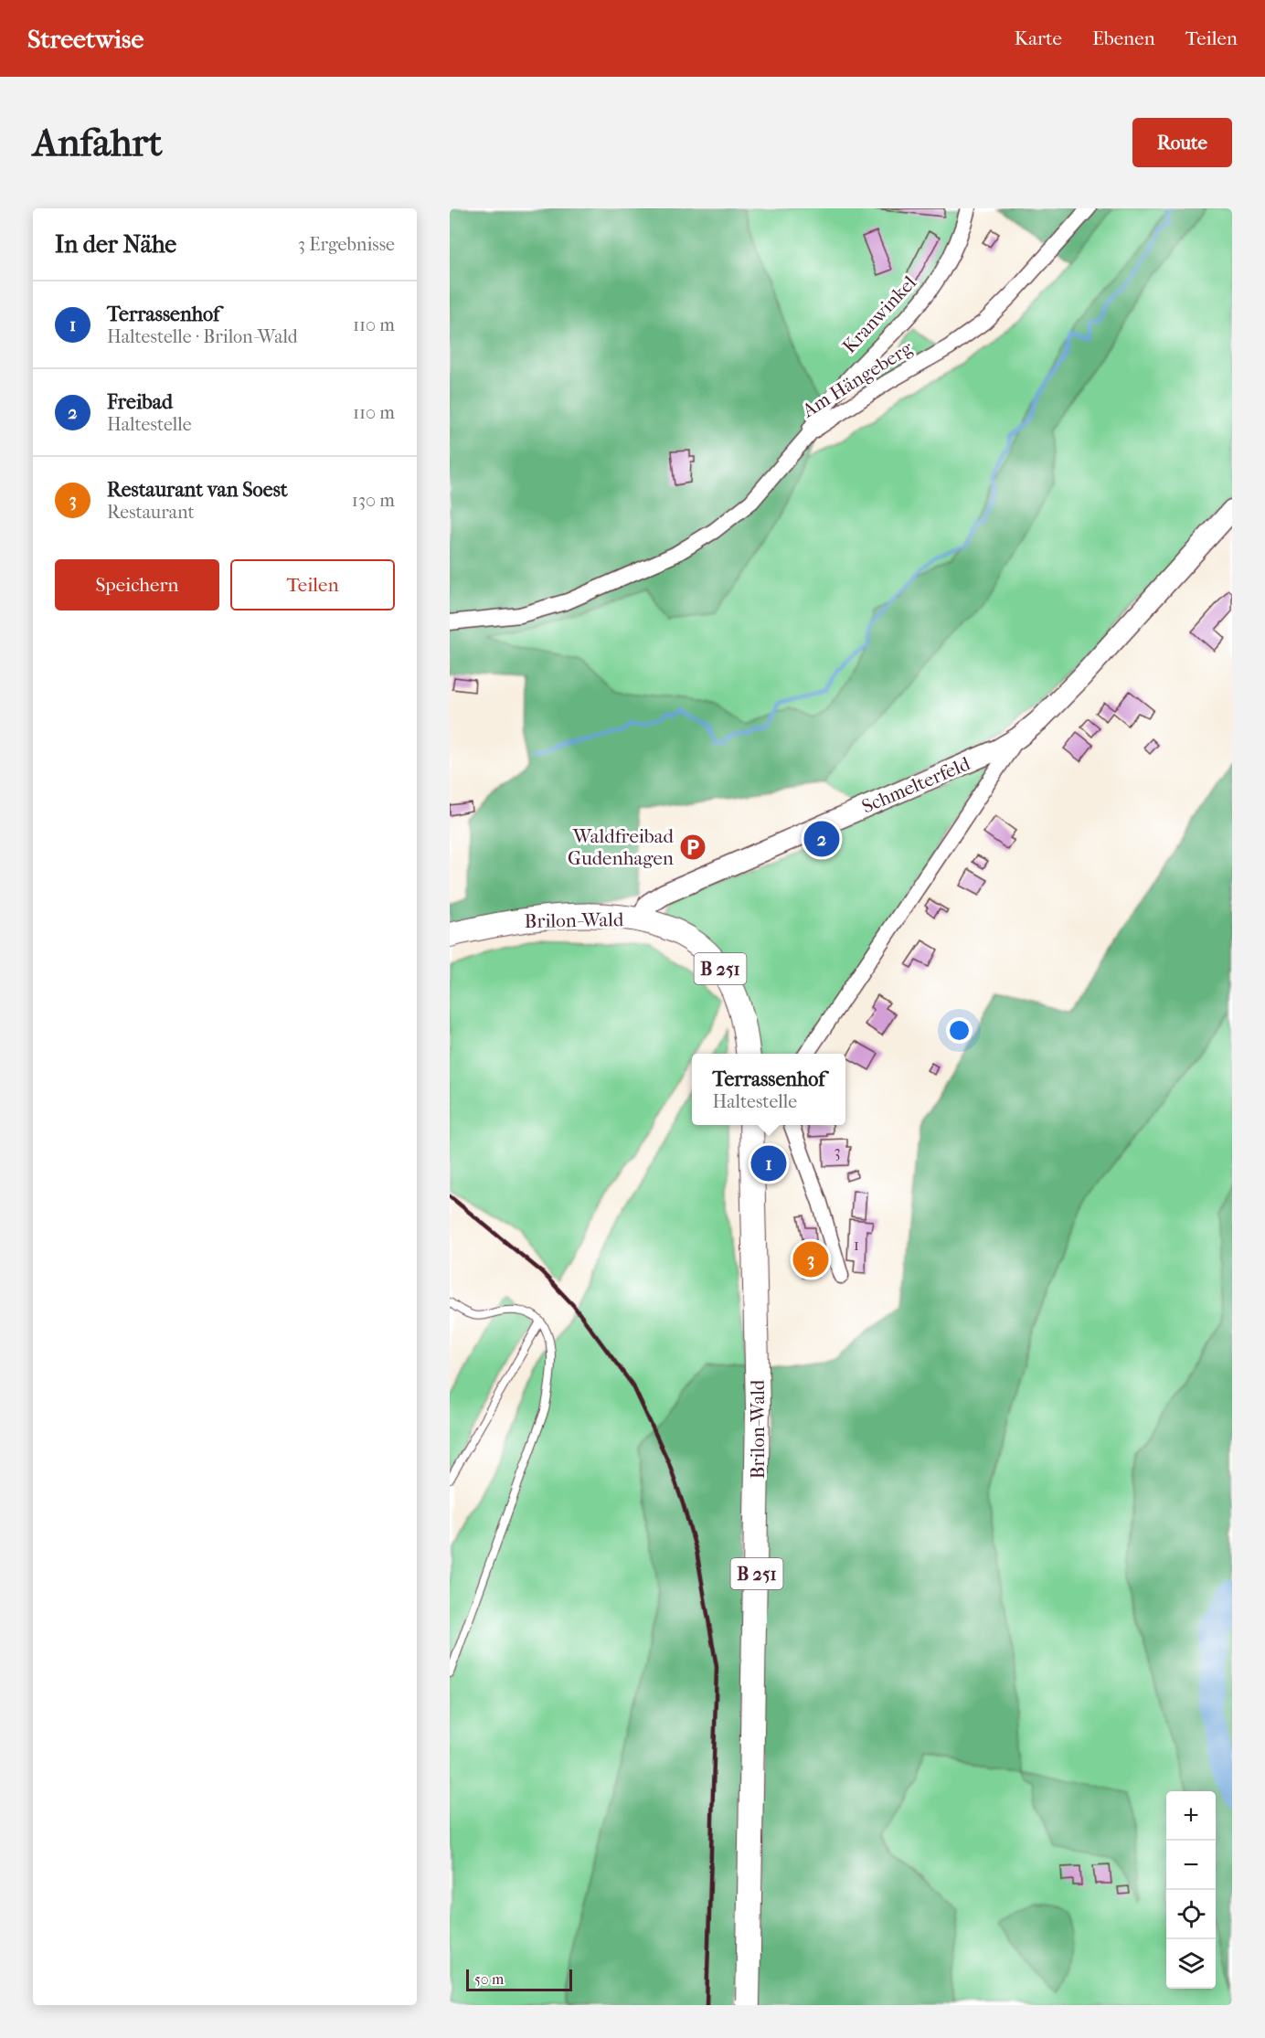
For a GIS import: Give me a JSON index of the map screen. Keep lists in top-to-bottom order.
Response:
{
  "streets": {
    "main road": ["Schmelterfeld", "Brilon-Wald", "B 251"],
    "street": ["Kranwinkel", "Am Hängeberg"]
  },
  "crossings": [
    ["Kranwinkel", "Am Hängeberg"],
    ["Schmelterfeld", "Brilon-Wald"]
  ],
  "places": {
    "parking": ["Waldfreibad Gudenhagen"]
  },
  "house_numbers": ["3", "1"],
  "scale_bar": "50 m",
  "page": {
    "header": "Streetwise",
    "nav": ["Karte", "Ebenen", "Teilen"],
    "buttons": [
      "Route",
      ["Speichern", "Teilen"]
    ],
    "title": "Anfahrt",
    "heading": ["In der Nähe", "3 Ergebnisse"],
    "list": [
      {
        "mark": "1",
        "name": "Terrassenhof",
        "note": "Haltestelle · Brilon-Wald",
        "value": "110 m"
      },
      {
        "mark": "2",
        "name": "Freibad",
        "note": "Haltestelle",
        "value": "110 m"
      },
      {
        "mark": "3",
        "name": "Restaurant van Soest",
        "note": "Restaurant",
        "value": "130 m"
      }
    ],
    "pins": ["2", "1", "3"],
    "popup": ["Terrassenhof", "Haltestelle"],
    "map_buttons": ["+", "−"],
    "scale": "50 m"
  }
}
